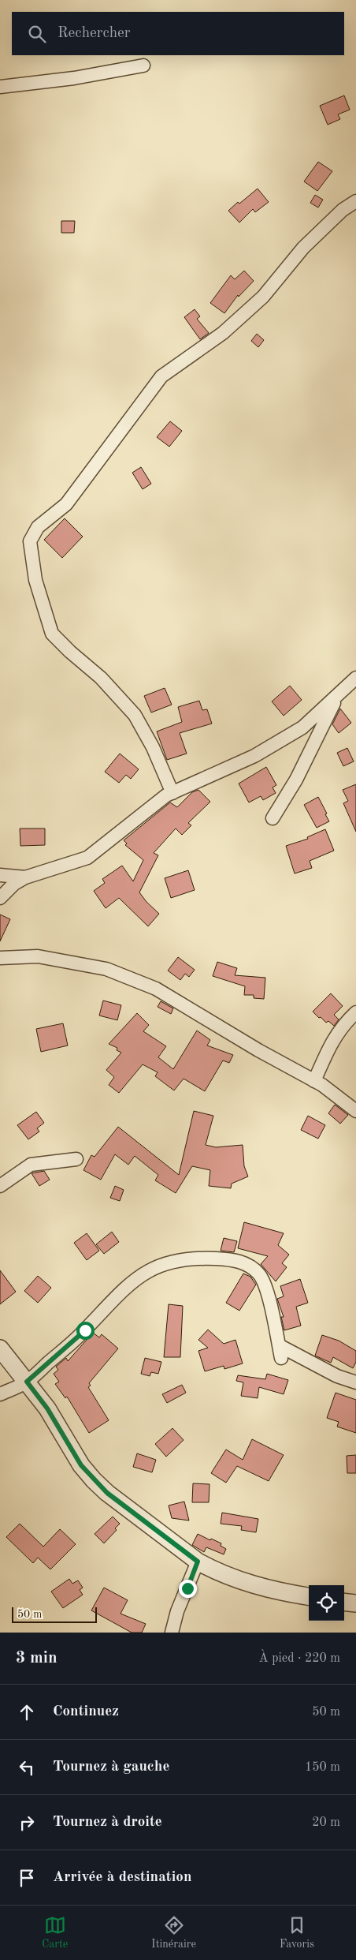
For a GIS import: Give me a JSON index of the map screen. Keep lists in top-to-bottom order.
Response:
{
  "scale_bar": "50 m",
  "page": {
    "search": "Rechercher",
    "scale": "50 m",
    "heading": ["3 min", "À pied · 220 m"],
    "list": [
      ["Continuez", "50 m"],
      ["Tournez à gauche", "150 m"],
      ["Tournez à droite", "20 m"],
      "Arrivée à destination"
    ],
    "nav": ["Carte", "Itinéraire", "Favoris"]
  }
}
